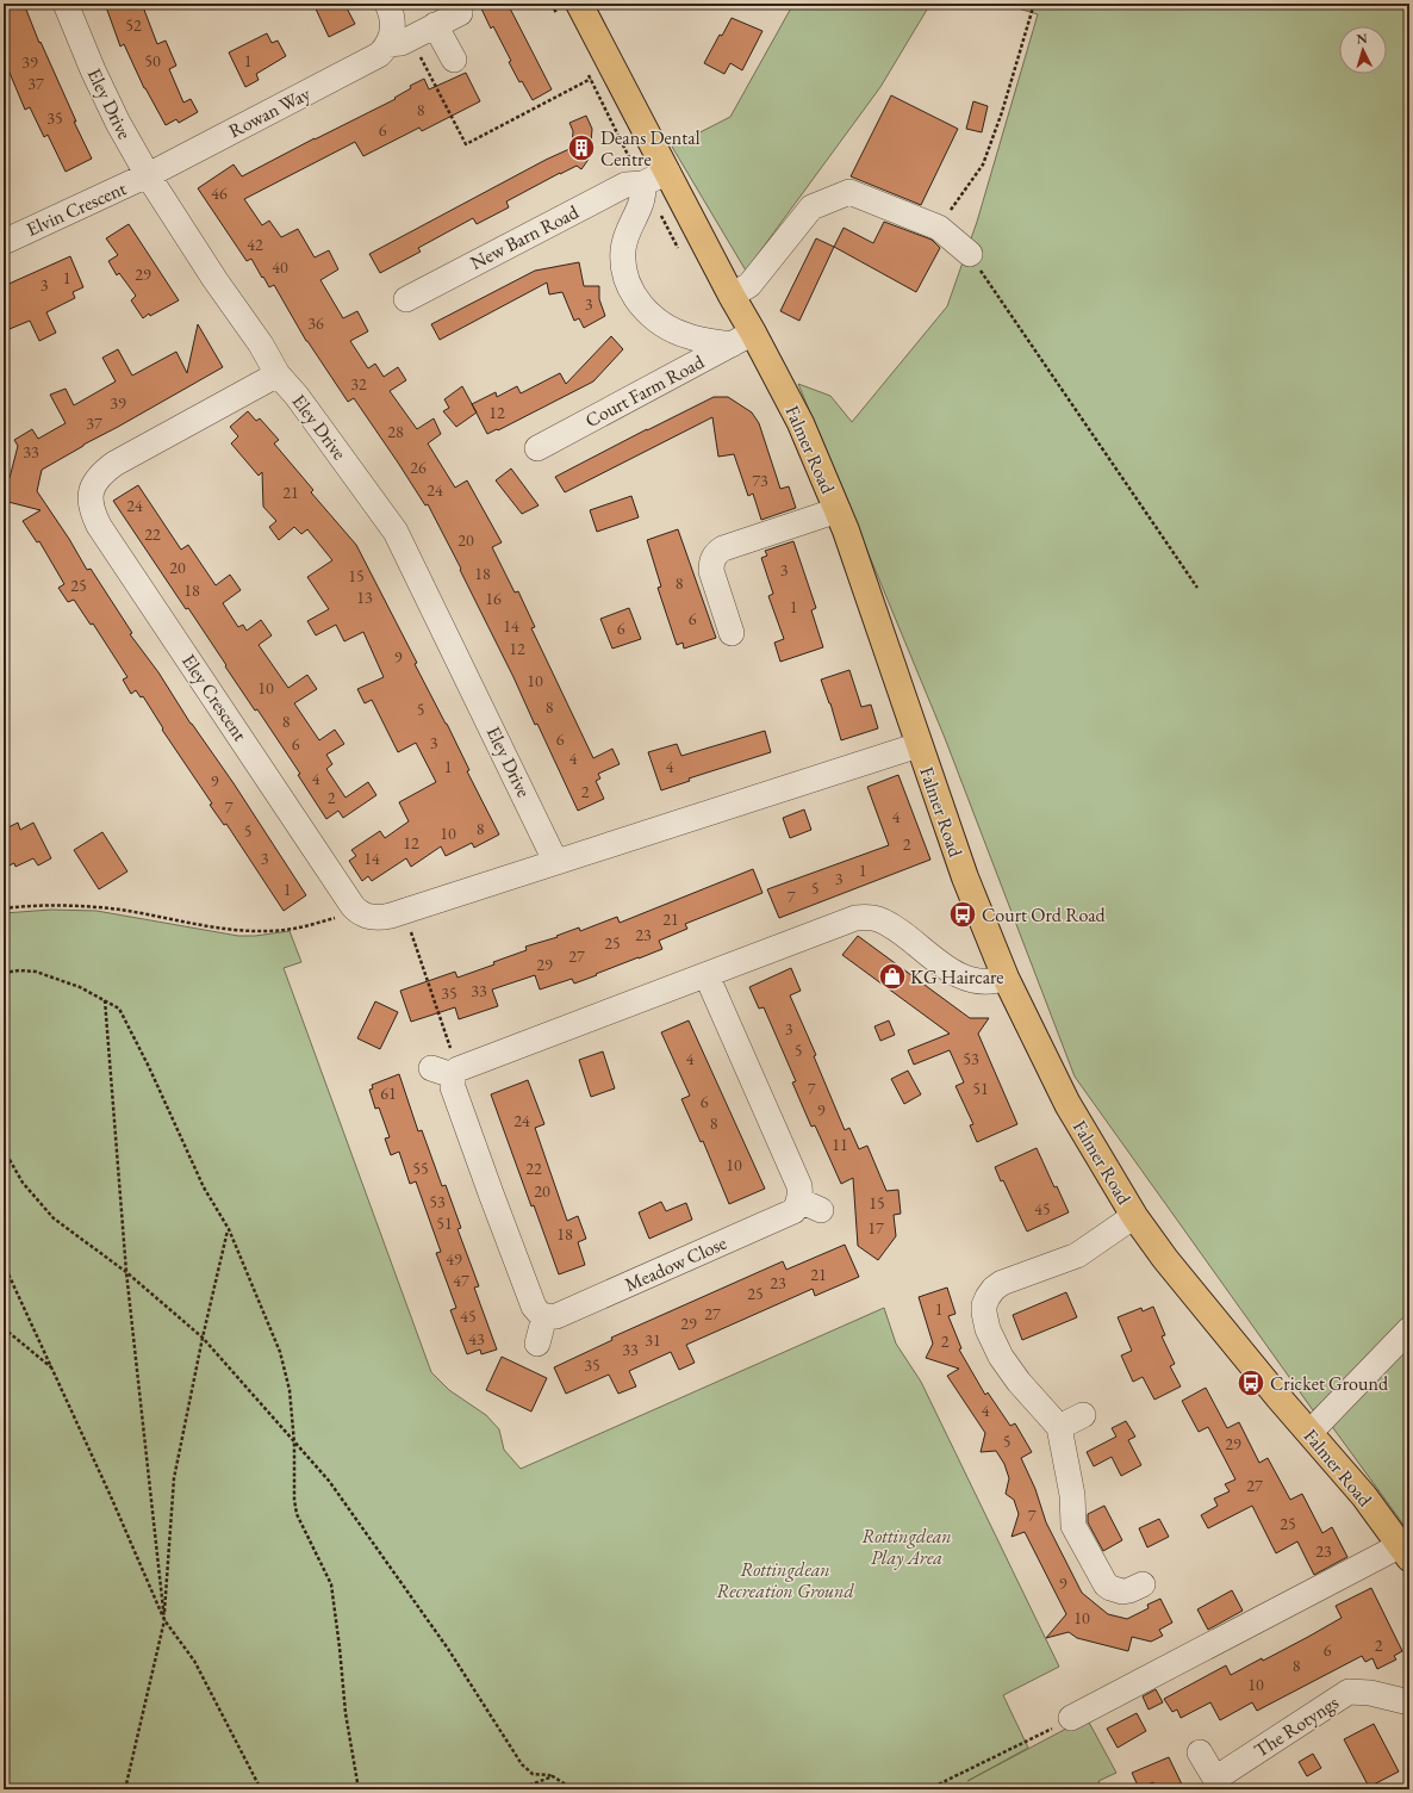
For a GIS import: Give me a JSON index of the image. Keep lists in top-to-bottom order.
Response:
{
  "streets": {
    "main road": ["Falmer Road"],
    "street": [
      "Eley Drive",
      "Rowan Way",
      "Elvin Crescent",
      "New Barn Road",
      "Court Farm Road",
      "Eley Crescent",
      "Meadow Close",
      "The Rotyngs"
    ]
  },
  "crossings": [
    ["Eley Drive", "Rowan Way"],
    ["Eley Drive", "Elvin Crescent"],
    ["Eley Drive", "Eley Crescent"],
    ["Rowan Way", "Elvin Crescent"],
    ["New Barn Road", "Falmer Road"],
    ["Court Farm Road", "Falmer Road"]
  ],
  "parks": ["Rottingdean Play Area", "Rottingdean Recreation Ground"],
  "places": {
    "building": ["Deans Dental Centre"],
    "bus stop": ["Court Ord Road", "Cricket Ground"],
    "shop": ["KG Haircare"]
  },
  "house_numbers": [
    "52",
    "50",
    "1",
    "39",
    "37",
    "8",
    "35",
    "6",
    "46",
    "42",
    "40",
    "29",
    "1",
    "3",
    "3",
    "36",
    "32",
    "39",
    "12",
    "37",
    "28",
    "33",
    "26",
    "73",
    "24",
    "21",
    "24",
    "22",
    "20",
    "20",
    "3",
    "18",
    "15",
    "8",
    "25",
    "18",
    "13",
    "16",
    "1",
    "6",
    "14",
    "6",
    "12",
    "9",
    "10",
    "10",
    "8",
    "5",
    "8",
    "6",
    "3",
    "6",
    "4",
    "1",
    "4",
    "4",
    "9",
    "2",
    "2",
    "7",
    "4",
    "8",
    "5",
    "10",
    "12",
    "2",
    "3",
    "14",
    "1",
    "3",
    "5",
    "1",
    "7",
    "21",
    "23",
    "25",
    "27",
    "29",
    "33",
    "35",
    "3",
    "5",
    "4",
    "53",
    "7",
    "51",
    "61",
    "6",
    "9",
    "24",
    "8",
    "11",
    "10",
    "55",
    "22",
    "20",
    "53",
    "15",
    "45",
    "51",
    "17",
    "18",
    "49",
    "21",
    "47",
    "23",
    "25",
    "1",
    "27",
    "45",
    "29",
    "43",
    "31",
    "2",
    "33",
    "35",
    "4",
    "5",
    "29",
    "27",
    "7",
    "25",
    "23",
    "9",
    "10",
    "2",
    "6",
    "8",
    "10"
  ],
  "north": "top"
}
